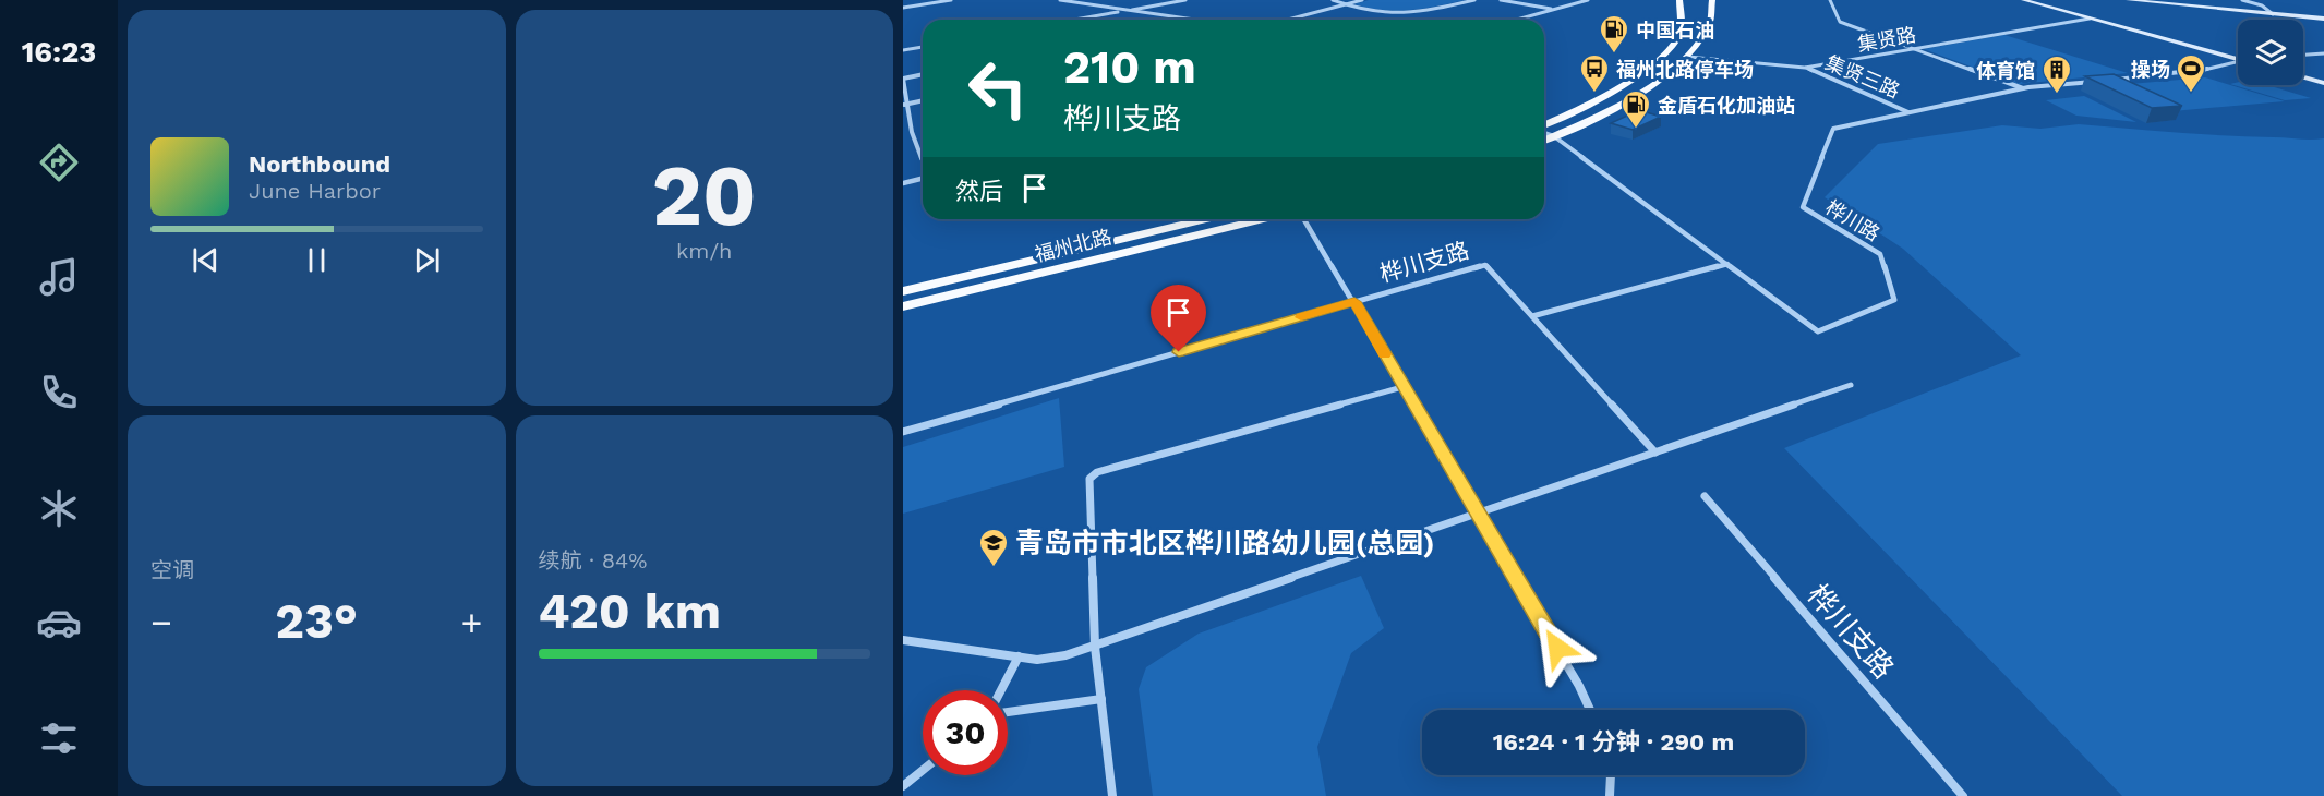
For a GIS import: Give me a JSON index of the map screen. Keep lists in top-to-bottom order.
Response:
{
  "streets": {
    "main road": ["福州北路"],
    "street": [
      "集贤路",
      "集贤三路",
      "桦川路",
      "桦川支路"
    ]
  },
  "crossings": [
    ["集贤路", "集贤三路"],
    ["集贤三路", "桦川路"]
  ],
  "places": {
    "fuel station": ["中国石油", "金盾石化加油站"],
    "bus stop": ["福州北路停车场"],
    "sports": ["操场"],
    "building": ["体育馆"],
    "school or university": ["青岛市市北区桦川路幼儿园(总园)"]
  },
  "page": {
    "tabs": "16:23",
    "tile": [
      ["20", "km/h"],
      "空调",
      ["续航 · 84%", "420 km"]
    ],
    "turn": ["210 m", "桦川支路"],
    "song": ["Northbound", "June Harbor"],
    "then": "然后",
    "heat": ["−", "23°", "+"],
    "limit": "30",
    "trip": "16:24 · 1 分钟 · 290 m"
  }
}
